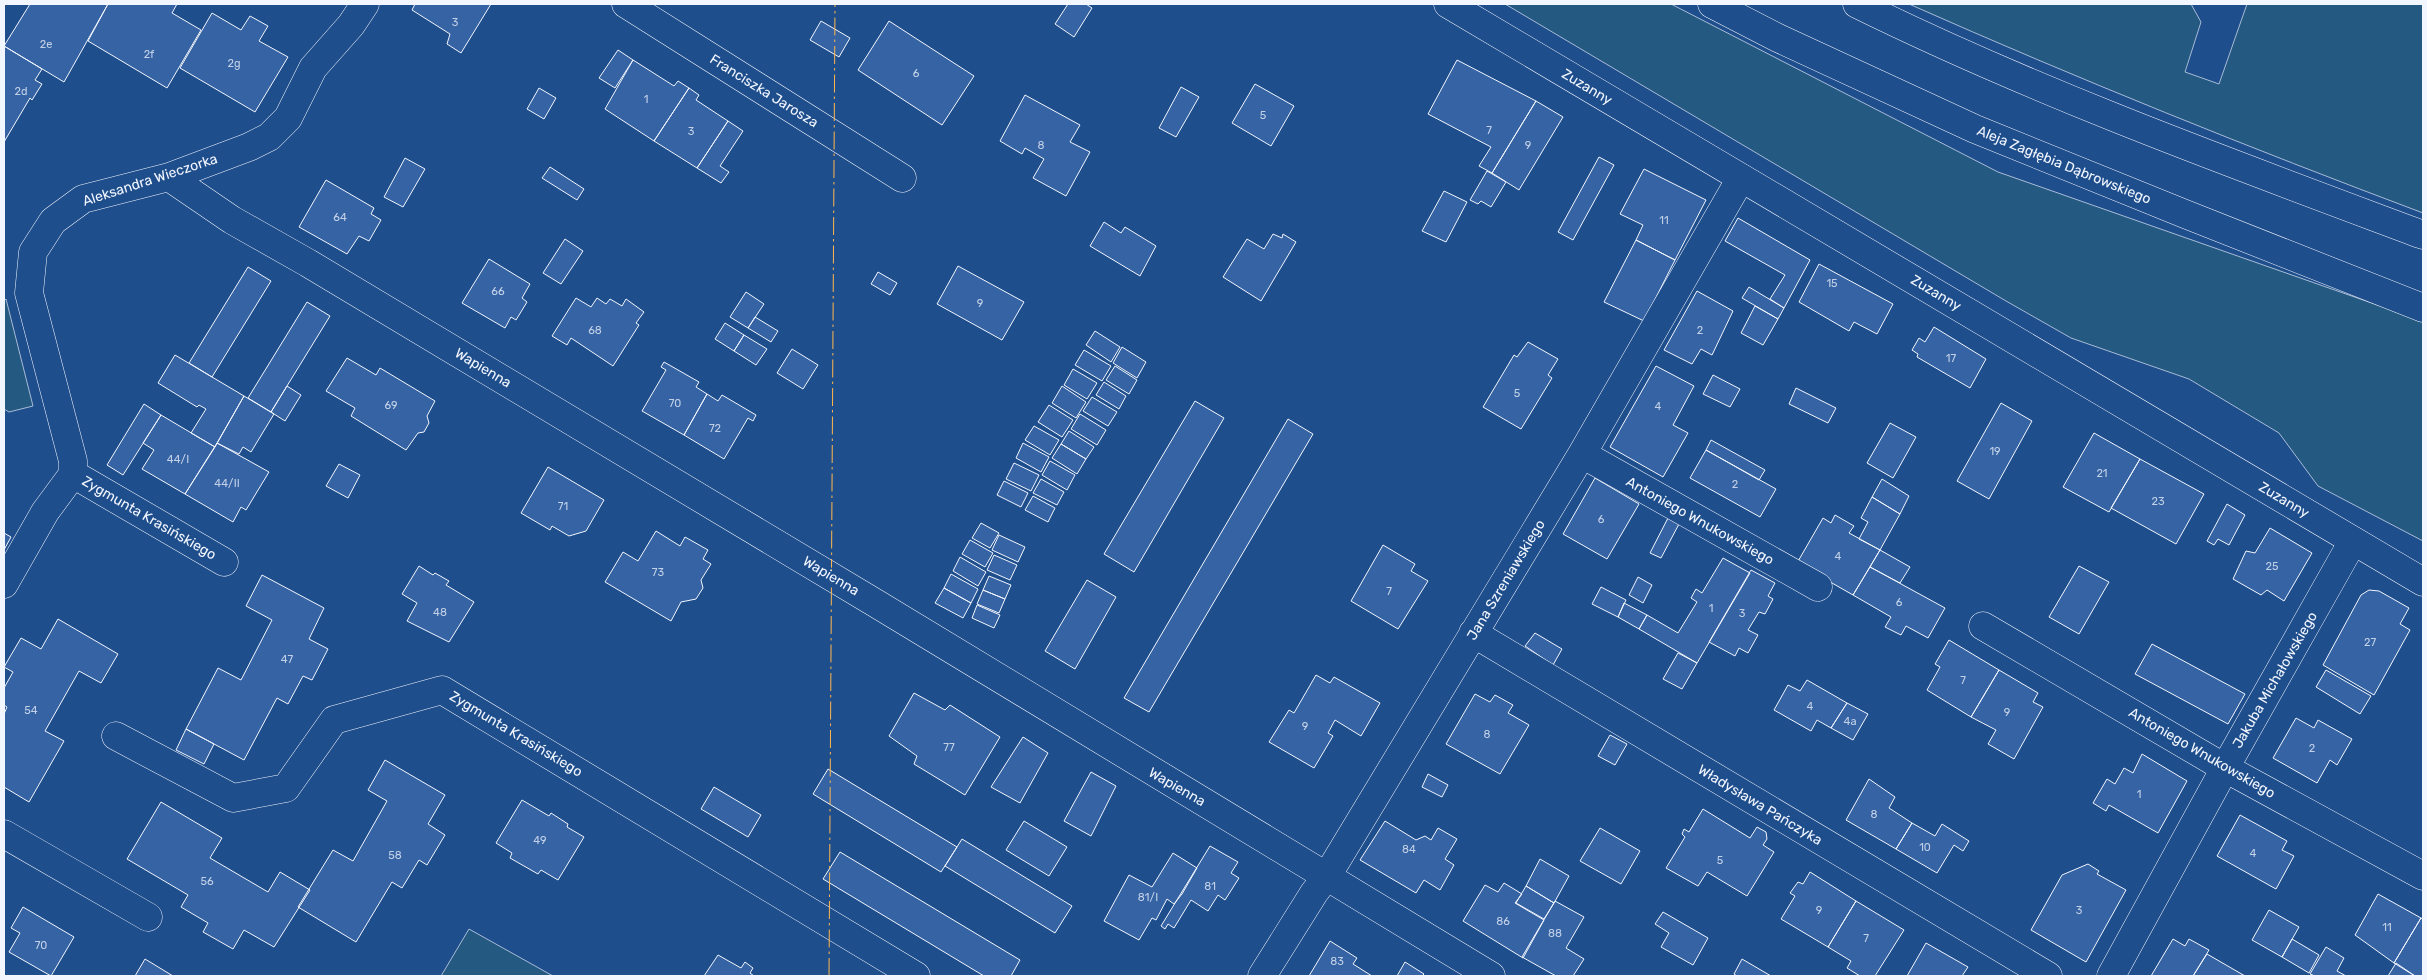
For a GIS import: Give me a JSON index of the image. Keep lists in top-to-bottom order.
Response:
{
  "streets": {
    "street": [
      "Zuzanny",
      "Franciszka Jarosza",
      "Aleja Zagłębia Dąbrowskiego",
      "Aleksandra Wieczorka",
      "Wapienna",
      "Zygmunta Krasińskiego",
      "Antoniego Wnukowskiego",
      "Jana Szreniawskiego",
      "Jakuba Michałowskiego",
      "Władysława Pańczyka"
    ]
  },
  "crossings": [
    ["Zuzanny", "Jana Szreniawskiego"],
    ["Zuzanny", "Jakuba Michałowskiego"],
    ["Aleksandra Wieczorka", "Wapienna"],
    ["Aleksandra Wieczorka", "Zygmunta Krasińskiego"],
    ["Wapienna", "Jana Szreniawskiego"],
    ["Antoniego Wnukowskiego", "Jana Szreniawskiego"],
    ["Antoniego Wnukowskiego", "Jakuba Michałowskiego"],
    ["Jana Szreniawskiego", "Władysława Pańczyka"]
  ],
  "house_numbers": [
    "3",
    "2e",
    "2f",
    "2g",
    "6",
    "2d",
    "1",
    "5",
    "7",
    "3",
    "8",
    "9",
    "64",
    "11",
    "15",
    "66",
    "9",
    "68",
    "2",
    "17",
    "5",
    "70",
    "69",
    "4",
    "72",
    "19",
    "44/I",
    "21",
    "44/II",
    "2",
    "23",
    "71",
    "6",
    "4",
    "25",
    "73",
    "7",
    "6",
    "1",
    "48",
    "3",
    "27",
    "47",
    "7",
    "4",
    "54",
    "9",
    "4a",
    "9",
    "8",
    "77",
    "2",
    "1",
    "8",
    "49",
    "10",
    "84",
    "4",
    "58",
    "5",
    "56",
    "81",
    "81/I",
    "9",
    "3",
    "86",
    "11",
    "88",
    "7",
    "70",
    "83"
  ]
}
